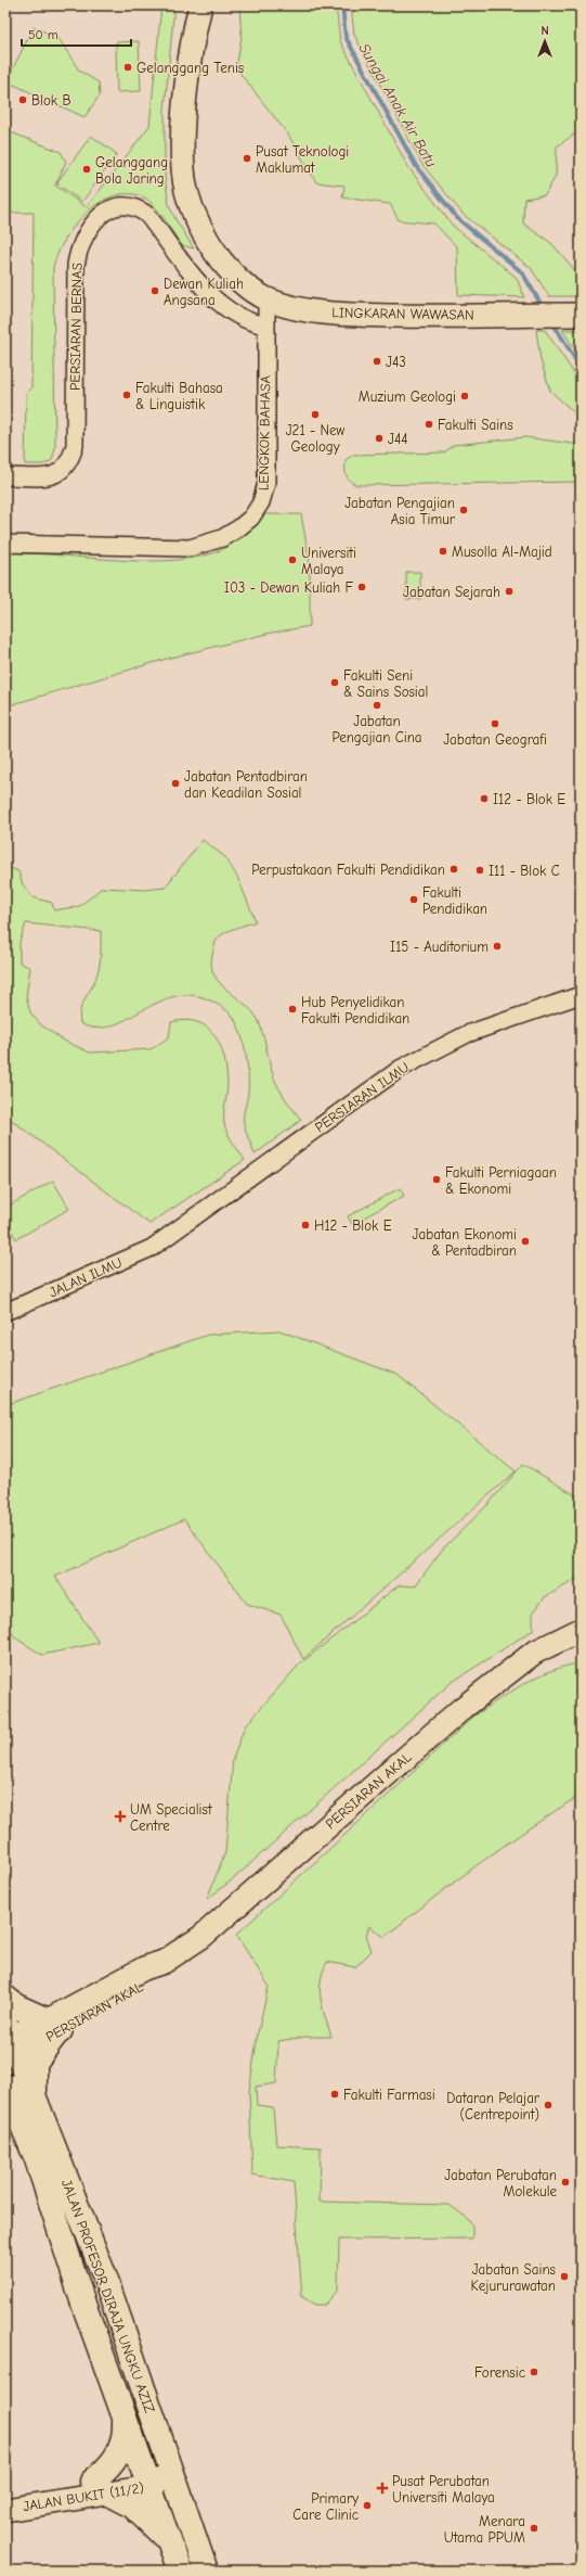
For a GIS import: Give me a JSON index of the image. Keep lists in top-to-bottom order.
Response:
{
  "streets": {
    "main road": ["JALAN PROFESOR DIRAJA UNGKU AZIZ"],
    "street": [
      "LINGKARAN WAWASAN",
      "PERSIARAN BERNAS",
      "LENGKOK BAHASA",
      "PERSIARAN ILMU",
      "JALAN ILMU",
      "PERSIARAN AKAL",
      "JALAN BUKIT (11/2)"
    ]
  },
  "crossings": [
    ["LINGKARAN WAWASAN", "LENGKOK BAHASA"],
    ["PERSIARAN BERNAS", "LENGKOK BAHASA"],
    ["PERSIARAN ILMU", "JALAN ILMU"],
    ["PERSIARAN AKAL", "JALAN PROFESOR DIRAJA UNGKU AZIZ"],
    ["JALAN PROFESOR DIRAJA UNGKU AZIZ", "JALAN BUKIT (11/2)"]
  ],
  "water": ["Sungai Anak Air Batu"],
  "places": {
    "other": [
      "Gelanggang Tenis",
      "Blok B",
      "Pusat Teknologi Maklumat",
      "Gelanggang Bola Jaring",
      "Dewan Kuliah Angsana",
      "J43",
      "Fakulti Bahasa & Linguistik",
      "Muzium Geologi",
      "J21 - New Geology",
      "Fakulti Sains",
      "J44",
      "Jabatan Pengajian Asia Timur",
      "Musolla Al-Majid",
      "Universiti Malaya",
      "I03 - Dewan Kuliah F",
      "Jabatan Sejarah",
      "Fakulti Seni & Sains Sosial",
      "Jabatan Pengajian Cina",
      "Jabatan Geografi",
      "Jabatan Pentadbiran dan Keadilan Sosial",
      "I12 - Blok E",
      "Perpustakaan Fakulti Pendidikan",
      "I11 - Blok C",
      "Fakulti Pendidikan",
      "I15 - Auditorium",
      "Hub Penyelidikan Fakulti Pendidikan",
      "Fakulti Perniagaan & Ekonomi",
      "H12 - Blok E",
      "Jabatan Ekonomi & Pentadbiran",
      "Fakulti Farmasi",
      "Dataran Pelajar (Centrepoint)",
      "Jabatan Perubatan Molekule",
      "Jabatan Sains Kejururawatan",
      "Forensic",
      "Primary Care Clinic",
      "Menara Utama PPUM"
    ],
    "health": ["UM Specialist Centre", "Pusat Perubatan Universiti Malaya"]
  },
  "scale_bar": "50 m",
  "north": "top"
}
